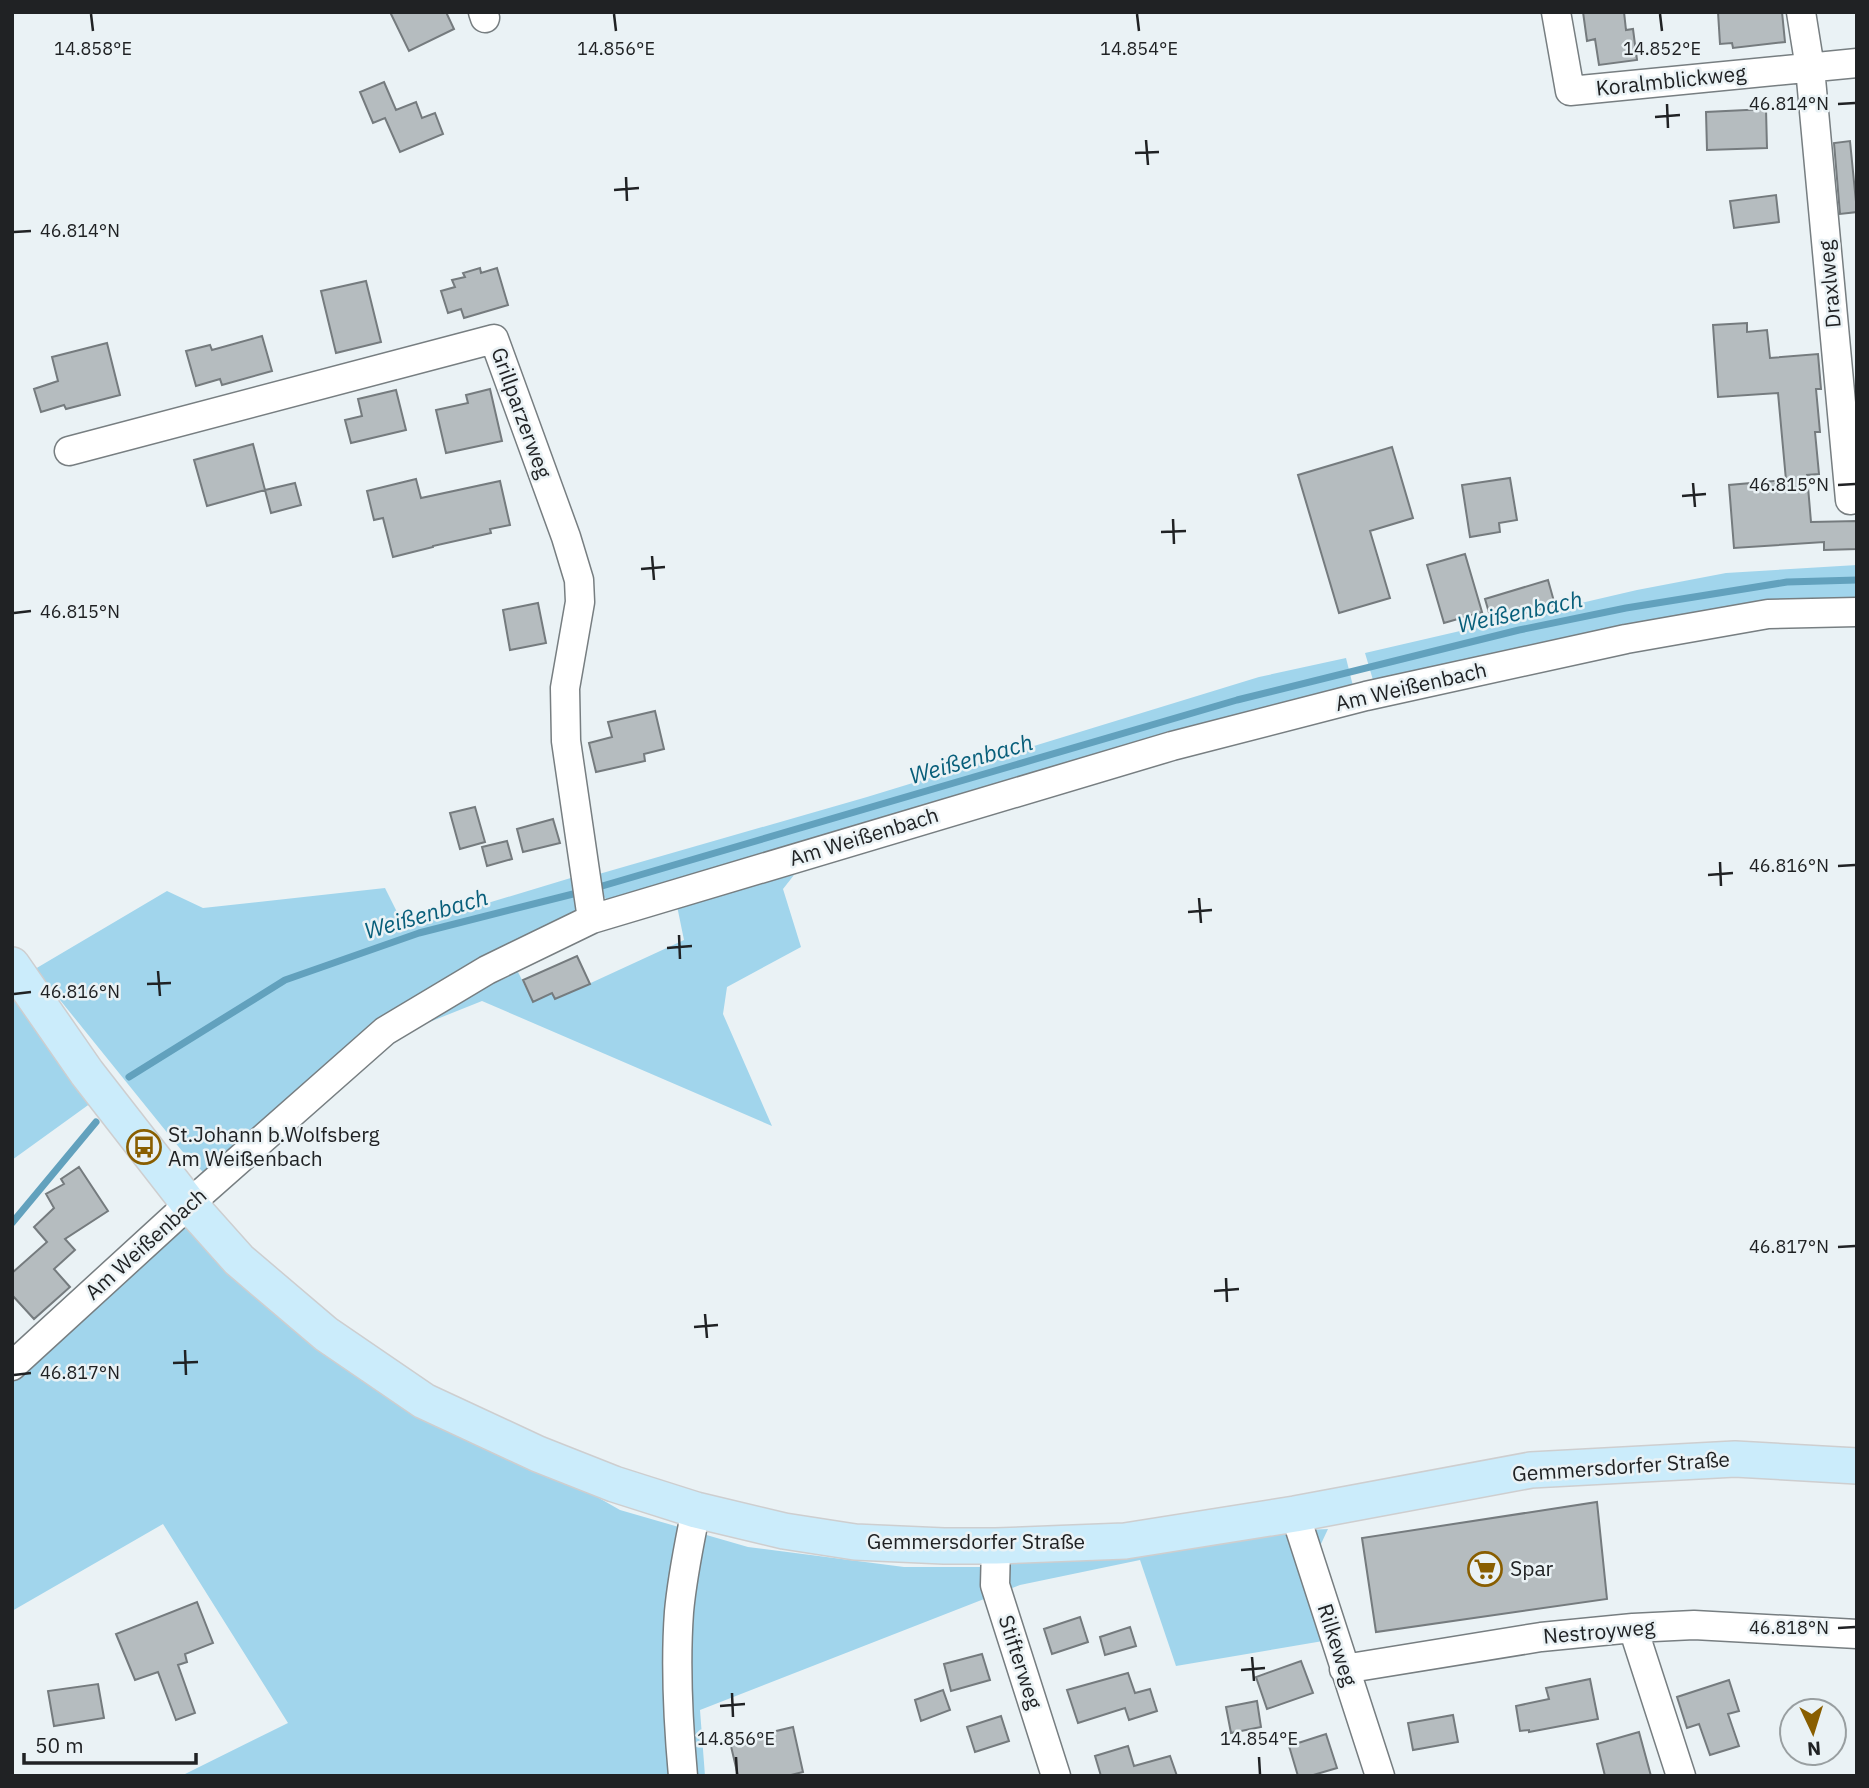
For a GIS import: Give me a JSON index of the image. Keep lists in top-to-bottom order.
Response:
{
  "streets": {
    "main road": ["Gemmersdorfer Straße"],
    "street": [
      "Koralmblickweg",
      "Draxlweg",
      "Grillparzerweg",
      "Am Weißenbach",
      "Nestroyweg",
      "Rilkeweg",
      "Stifterweg"
    ]
  },
  "crossings": [
    ["Koralmblickweg", "Draxlweg"],
    ["Grillparzerweg", "Am Weißenbach"],
    ["Am Weißenbach", "Gemmersdorfer Straße"],
    ["Gemmersdorfer Straße", "Rilkeweg"],
    ["Gemmersdorfer Straße", "Stifterweg"],
    ["Nestroyweg", "Rilkeweg"]
  ],
  "water": ["Weißenbach"],
  "places": {
    "bus stop": ["St.Johann b.Wolfsberg Am Weißenbach"],
    "supermarket": ["Spar"]
  },
  "scale_bar": "50 m",
  "north": "bottom",
  "coordinates": [
    "14.858°E",
    "14.856°E",
    "14.854°E",
    "14.852°E",
    "46.814°N",
    "46.815°N",
    "46.816°N",
    "46.817°N",
    "46.818°N"
  ]
}
